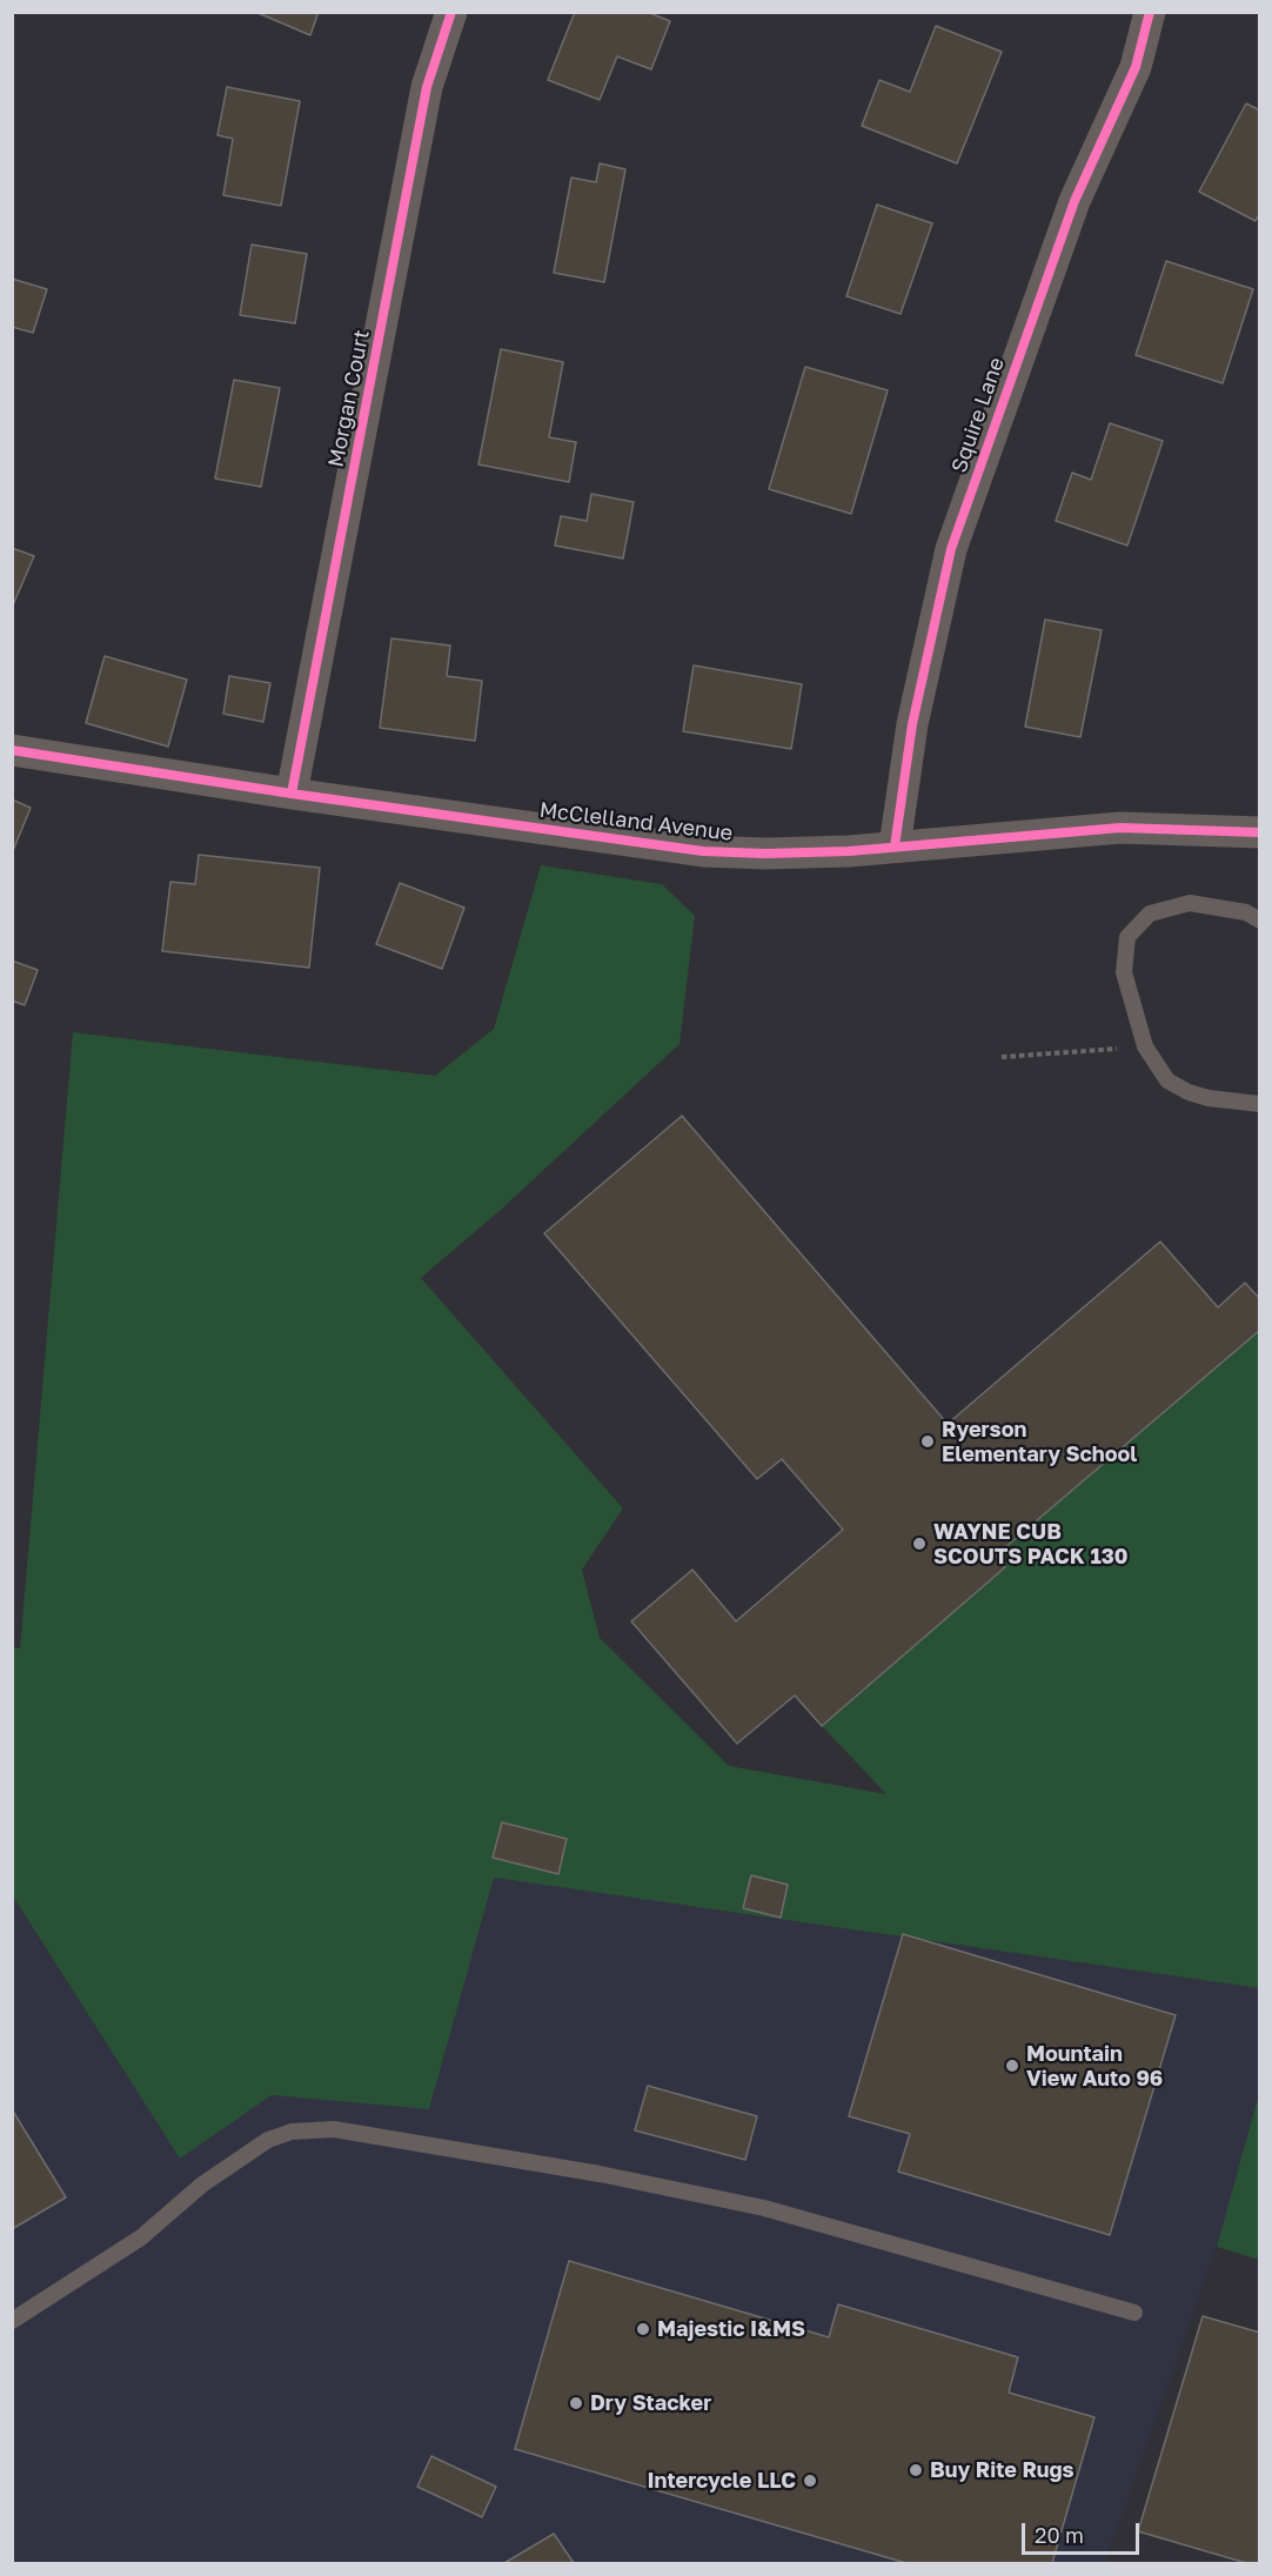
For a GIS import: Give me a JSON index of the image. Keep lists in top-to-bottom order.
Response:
{
  "streets": {
    "street": ["Morgan Court", "Squire Lane", "McClelland Avenue"]
  },
  "crossings": [
    ["Morgan Court", "McClelland Avenue"],
    ["Squire Lane", "McClelland Avenue"]
  ],
  "places": [
    "Ryerson Elementary School",
    "WAYNE CUB SCOUTS PACK 130",
    "Mountain View Auto 96",
    "Majestic I&MS",
    "Dry Stacker",
    "Buy Rite Rugs",
    "Intercycle LLC"
  ],
  "scale_bar": "20 m"
}
